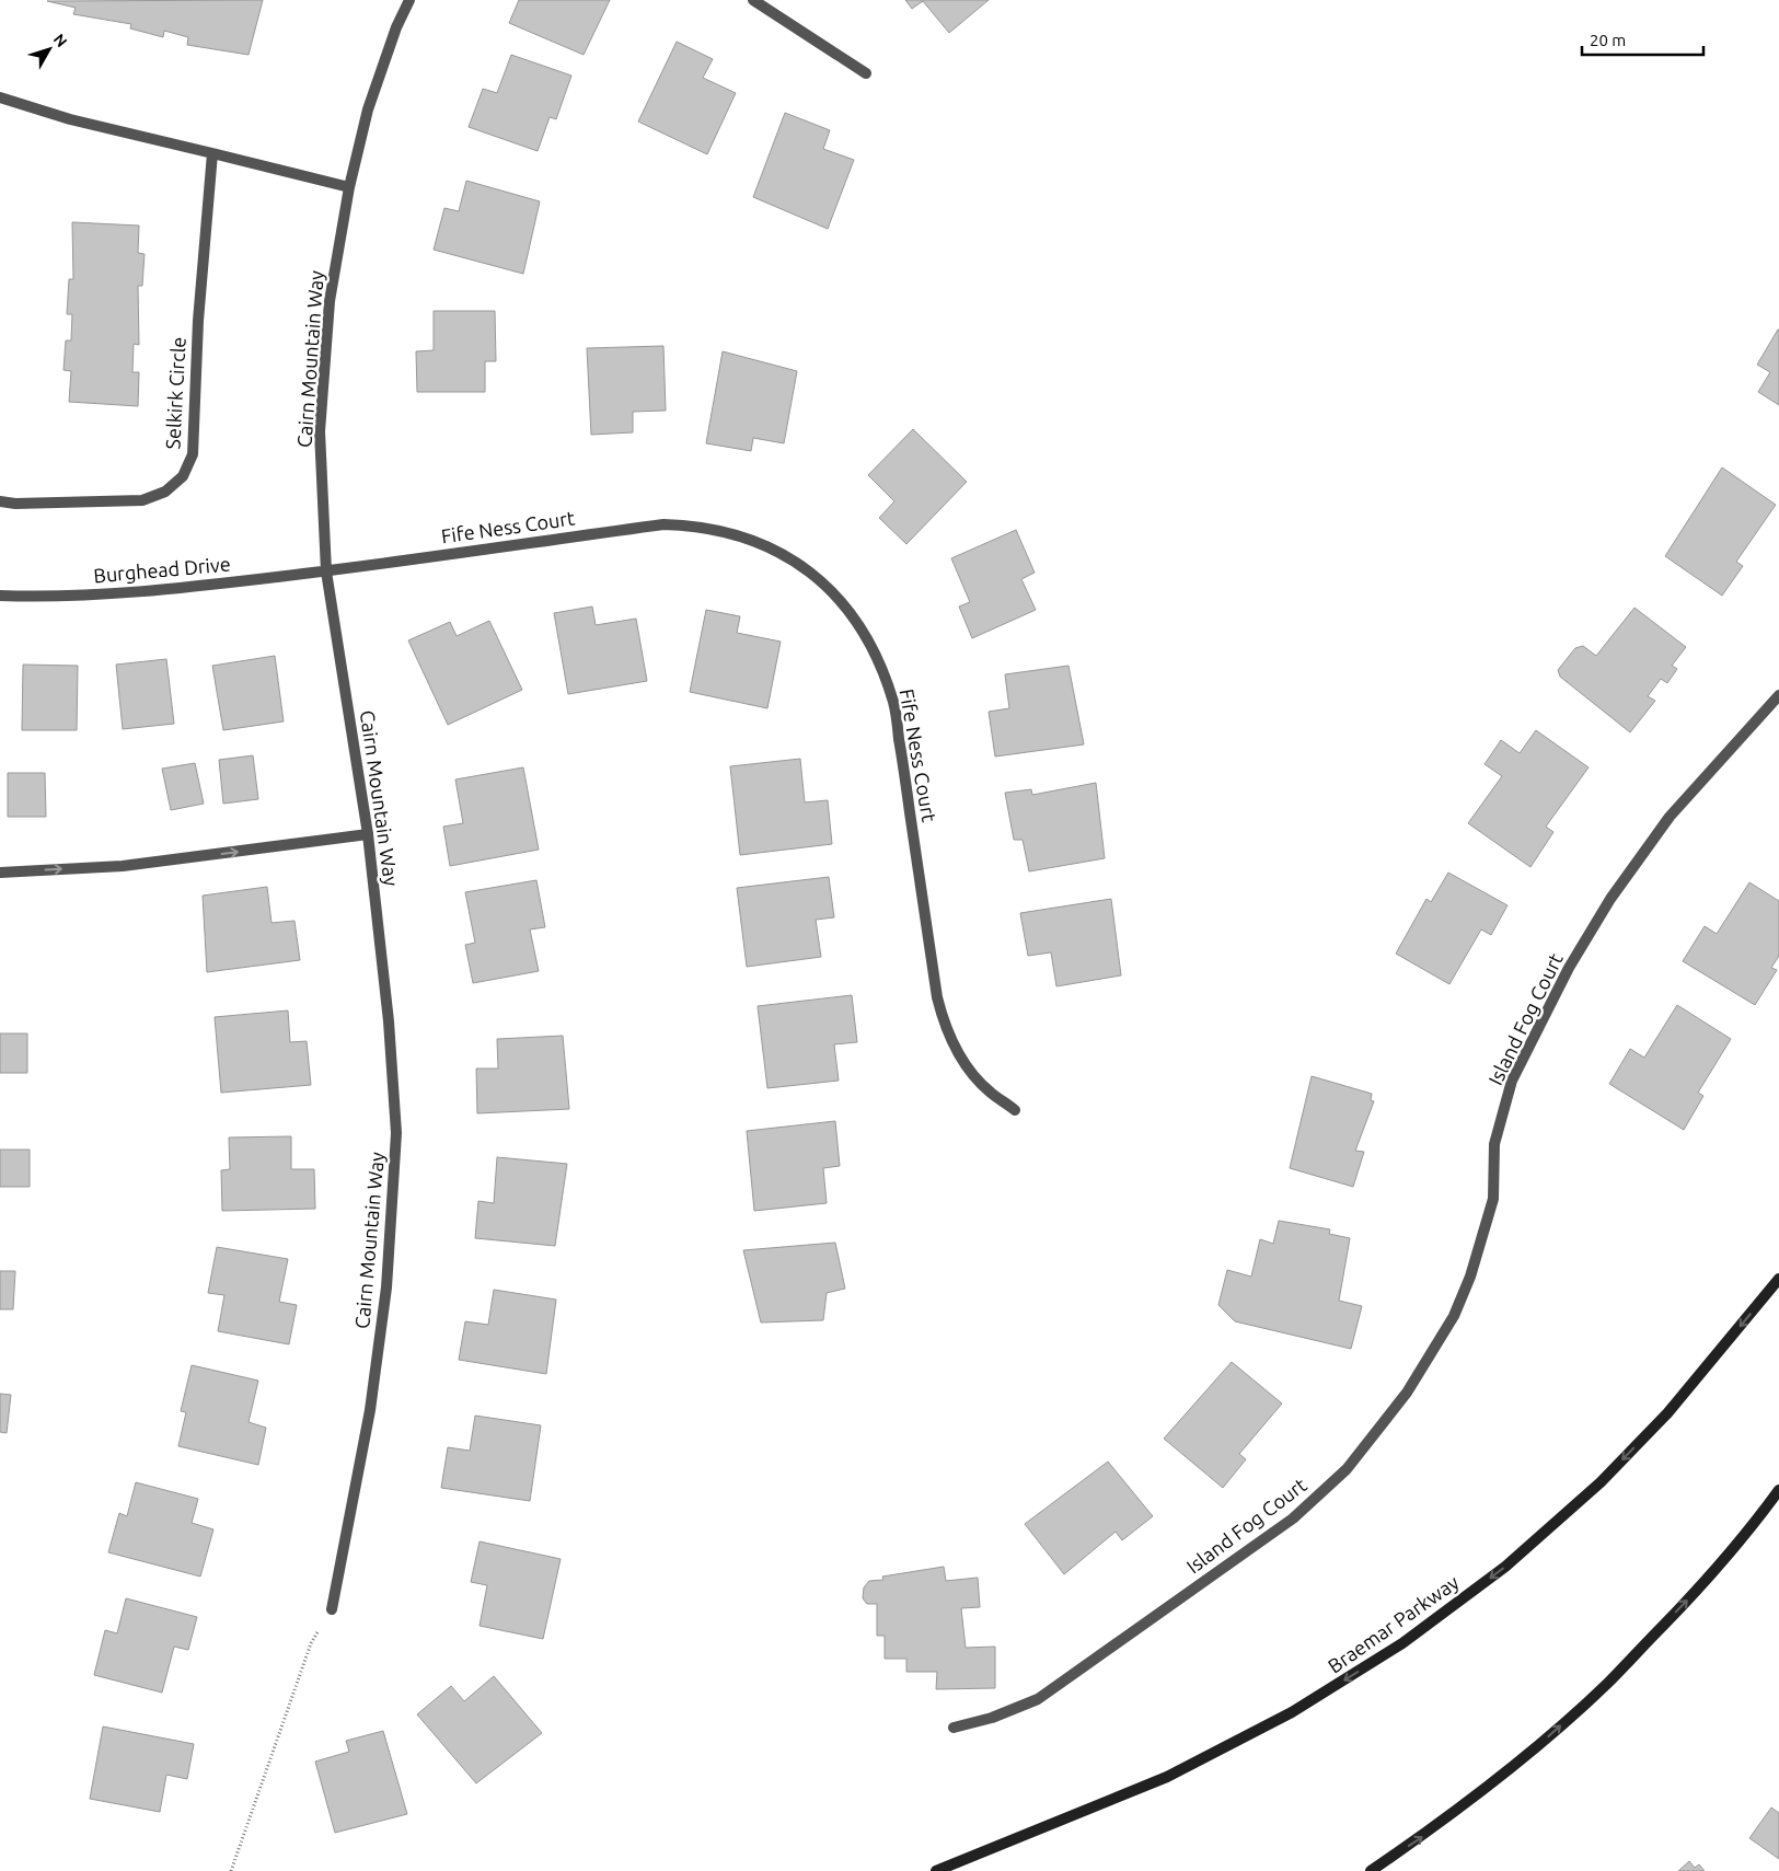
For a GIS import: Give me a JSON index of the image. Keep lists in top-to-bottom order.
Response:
{
  "streets": {
    "street": [
      "Cairn Mountain Way",
      "Selkirk Circle",
      "Fife Ness Court",
      "Burghead Drive",
      "Island Fog Court",
      "Braemar Parkway"
    ]
  },
  "crossings": [
    ["Cairn Mountain Way", "Fife Ness Court"],
    ["Cairn Mountain Way", "Burghead Drive"],
    ["Fife Ness Court", "Burghead Drive"]
  ],
  "one_way": ["Braemar Parkway"],
  "scale_bar": "20 m",
  "north": "top right"
}
